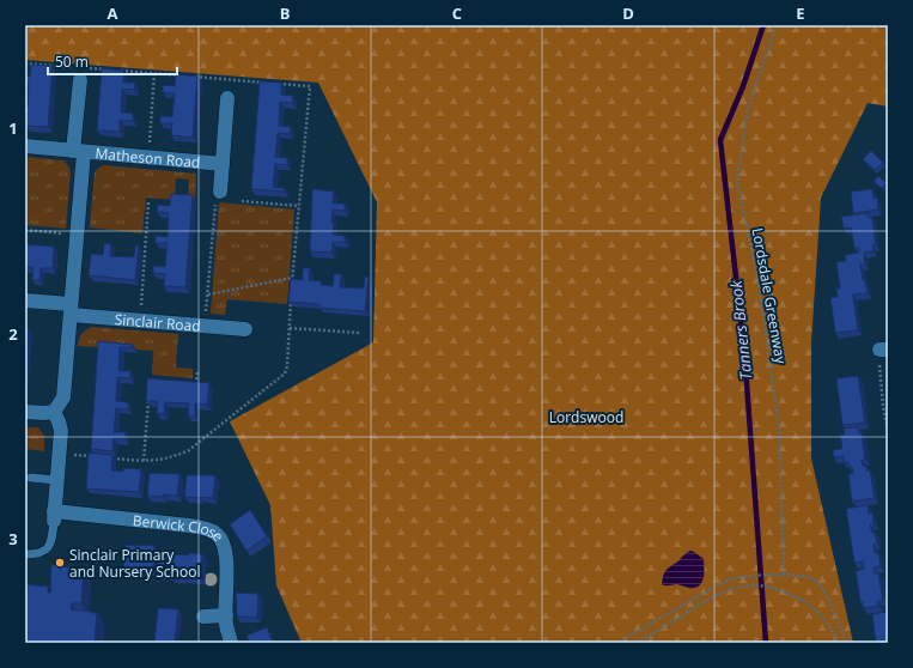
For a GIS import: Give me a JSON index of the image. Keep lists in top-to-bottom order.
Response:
{
  "streets": {
    "street": ["Matheson Road", "Sinclair Road", "Berwick Close"],
    "path": ["Lordsdale Greenway"]
  },
  "water": ["Tanners Brook"],
  "parks": ["Lordswood"],
  "places": ["Sinclair Primary and Nursery School"],
  "scale_bar": "50 m",
  "grid": {
    "columns": [
      "A",
      "B",
      "C",
      "D",
      "E"
    ],
    "rows": ["1", "2", "3"]
  }
}
